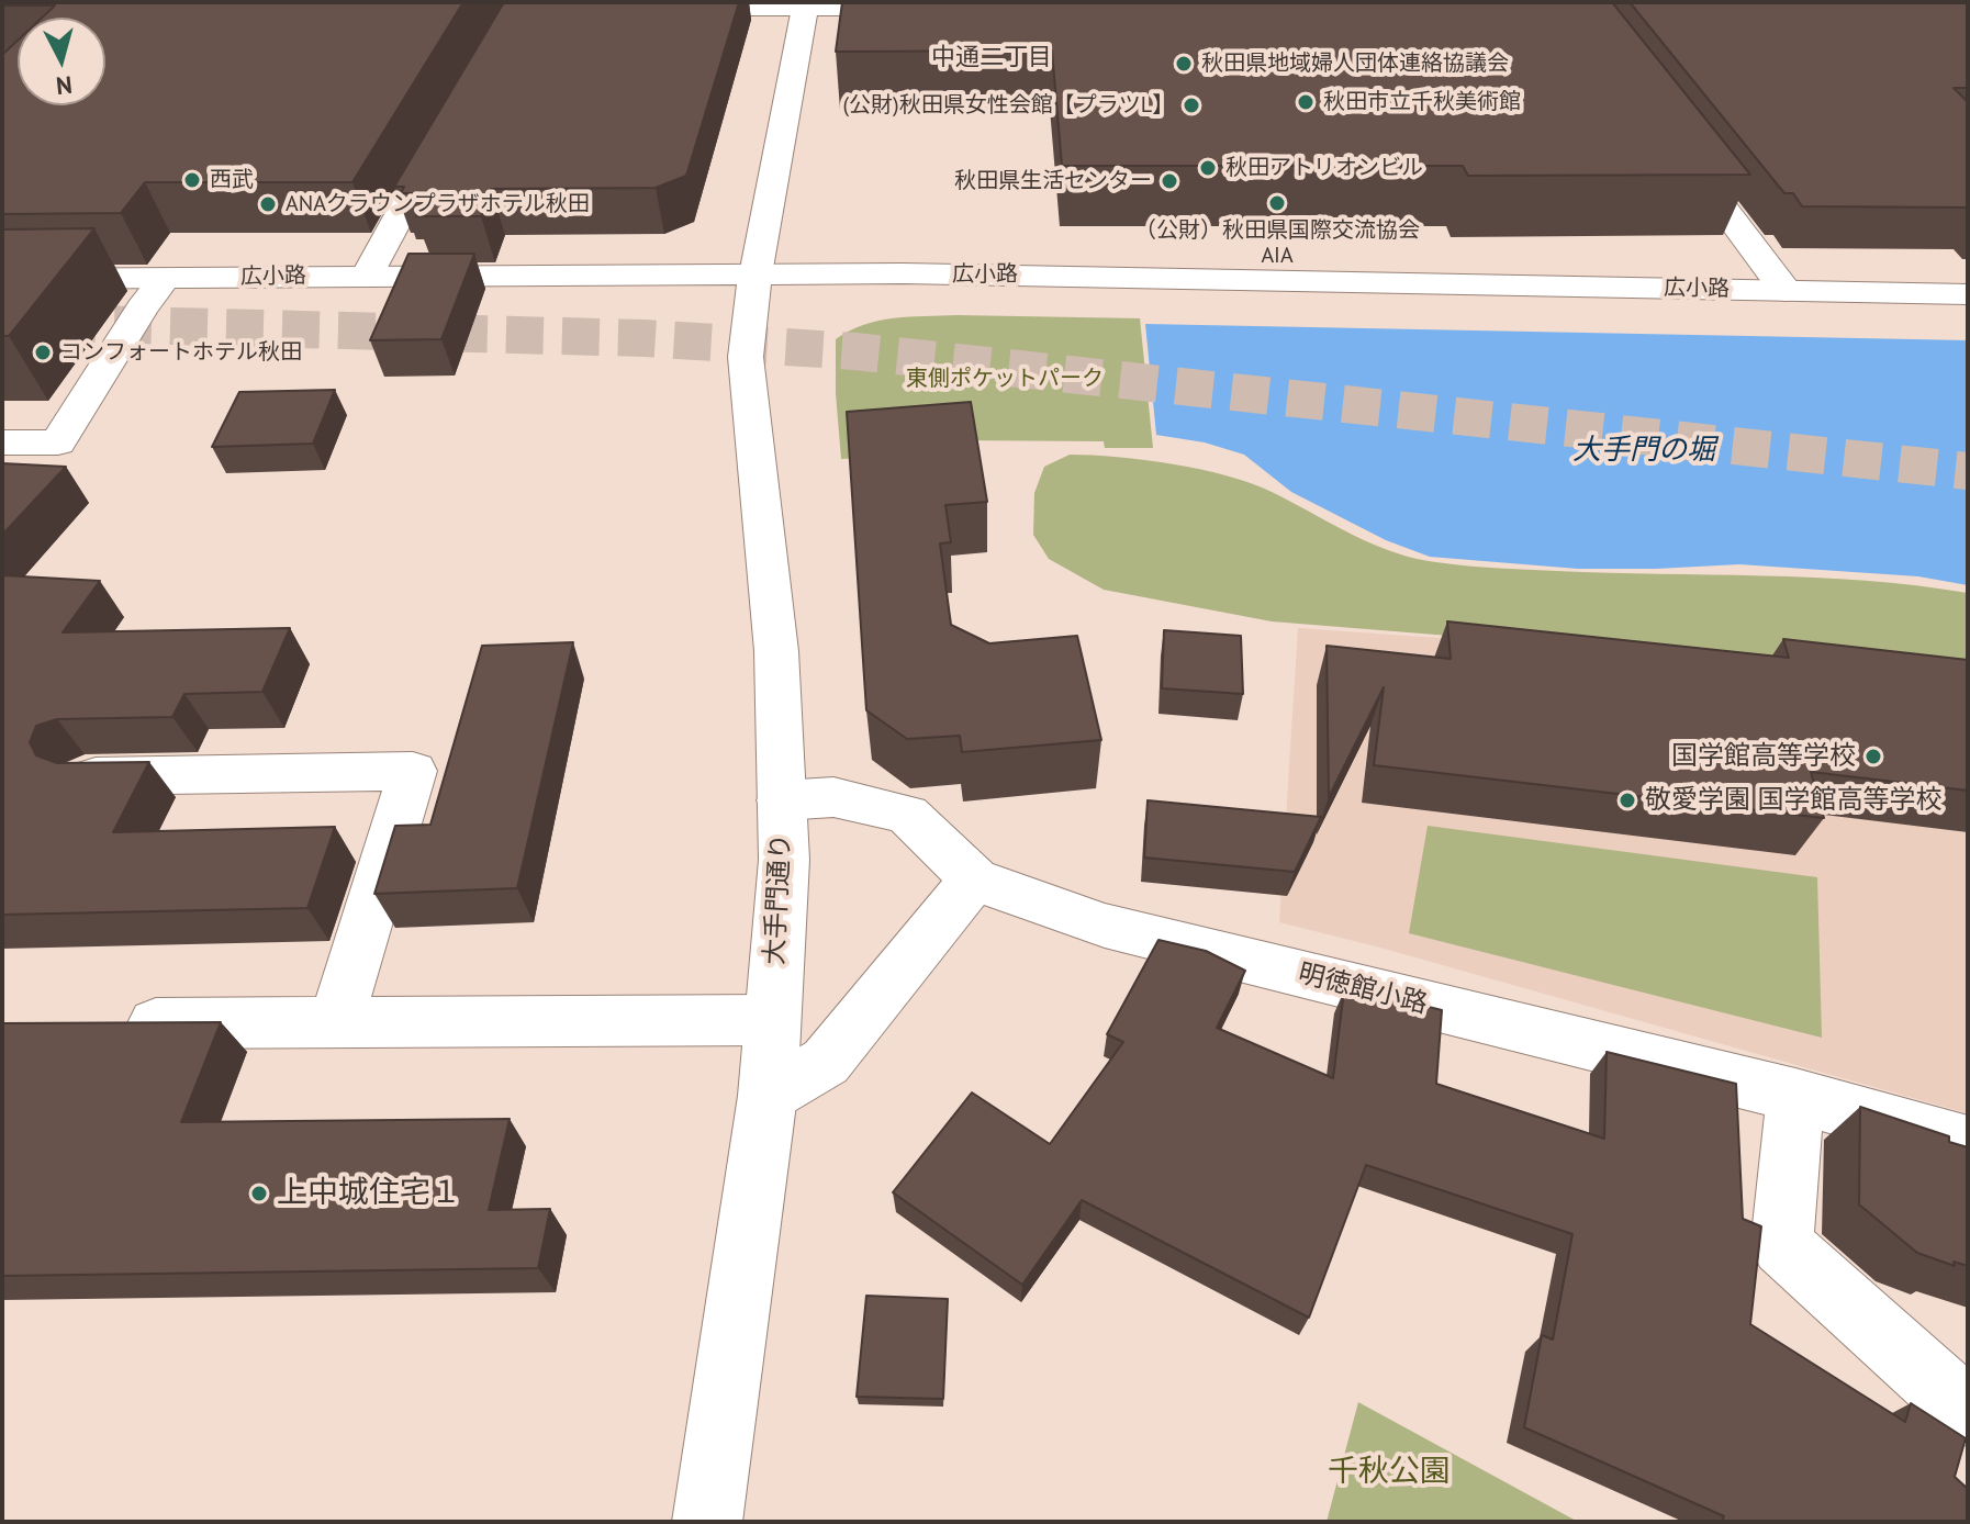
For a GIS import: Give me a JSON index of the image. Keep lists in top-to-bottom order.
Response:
{
  "streets": {
    "street": ["広小路", "大手門通り", "明徳館小路"]
  },
  "crossings": [
    ["広小路", "大手門通り"],
    ["大手門通り", "明徳館小路"]
  ],
  "districts": ["中通二丁目"],
  "water": ["大手門の堀"],
  "parks": ["東側ポケットパーク", "千秋公園"],
  "places": [
    "秋田県地域婦人団体連絡協議会",
    "秋田市立千秋美術館",
    "(公財)秋田県女性会館【プラツL】",
    "秋田アトリオンビル",
    "西武",
    "秋田県生活センター",
    "（公財）秋田県国際交流協会 AIA",
    "ANAクラウンプラザホテル秋田",
    "コンフォートホテル秋田",
    "国学館高等学校",
    "敬愛学園 国学館高等学校",
    "上中城住宅１"
  ],
  "north": "bottom"
}
